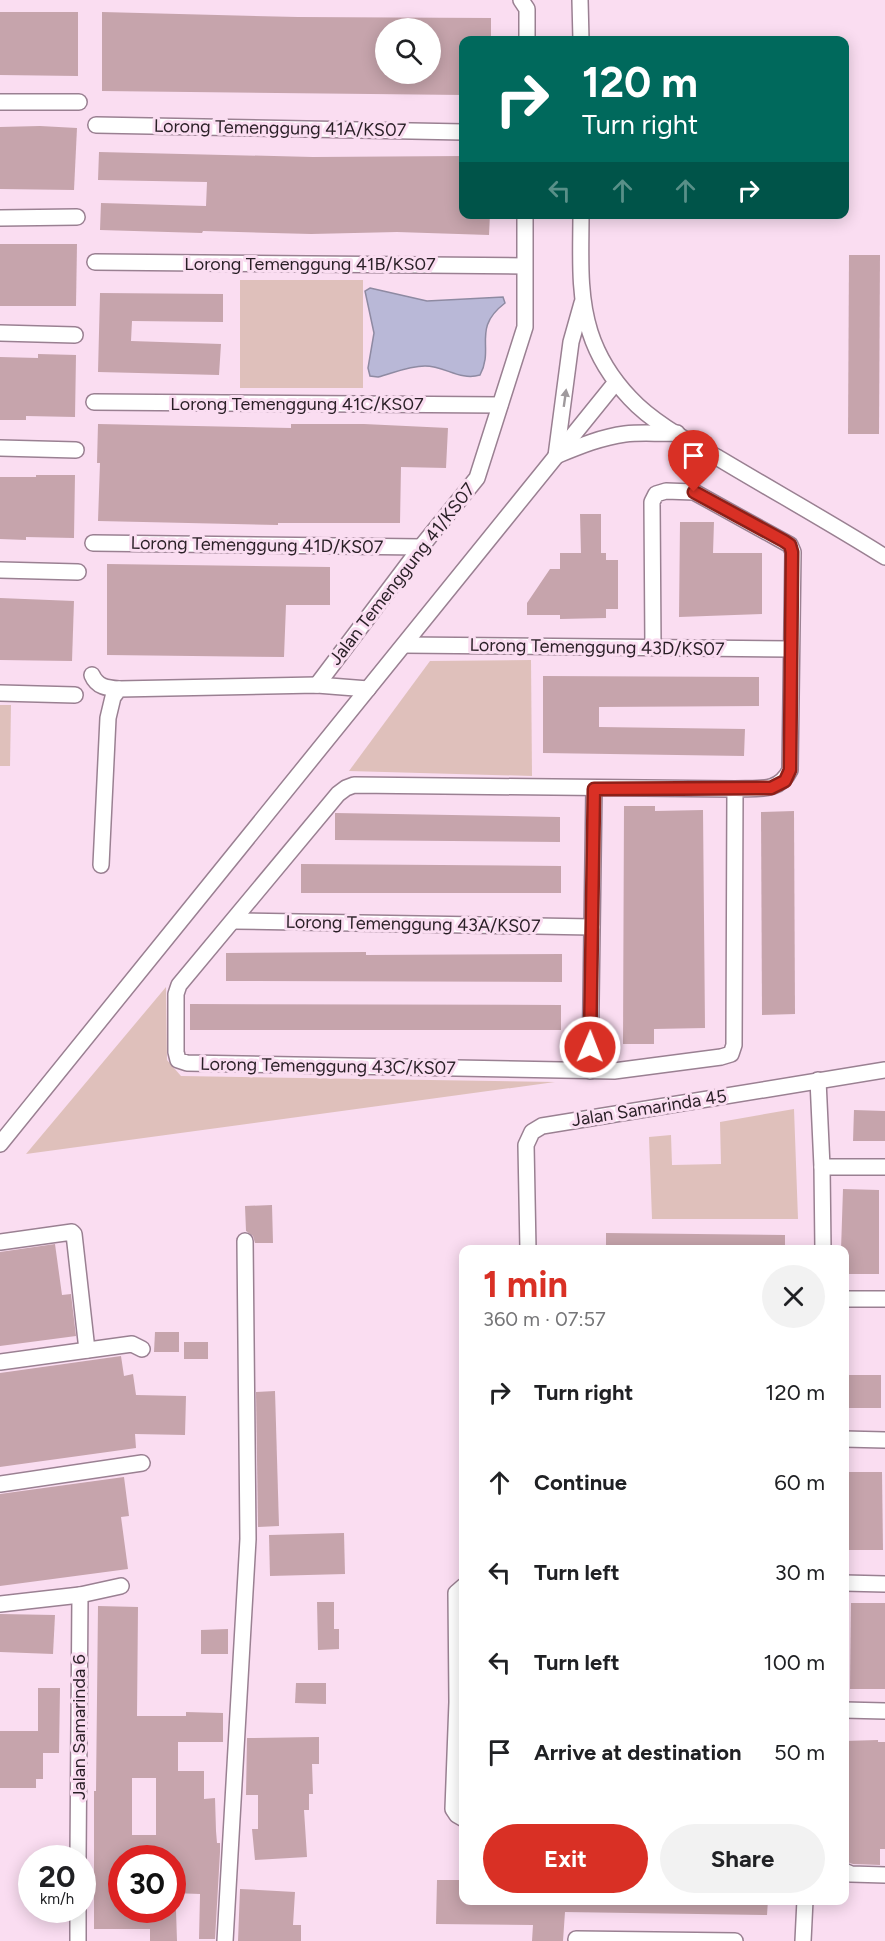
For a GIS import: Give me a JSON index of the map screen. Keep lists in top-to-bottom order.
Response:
{
  "streets": {
    "street": [
      "Lorong Temenggung 41A/KS07",
      "Lorong Temenggung 41B/KS07",
      "Lorong Temenggung 41C/KS07",
      "Lorong Temenggung 41D/KS07",
      "Jalan Temenggung 41/KS07",
      "Lorong Temenggung 43D/KS07",
      "Lorong Temenggung 43A/KS07",
      "Lorong Temenggung 43C/KS07",
      "Jalan Samarinda 45",
      "Jalan Samarinda 6"
    ]
  },
  "crossings": [
    ["Lorong Temenggung 41B/KS07", "Jalan Temenggung 41/KS07"],
    ["Lorong Temenggung 41C/KS07", "Jalan Temenggung 41/KS07"],
    ["Lorong Temenggung 41D/KS07", "Jalan Temenggung 41/KS07"],
    ["Lorong Temenggung 43D/KS07", "Lorong Temenggung 43C/KS07"],
    ["Lorong Temenggung 43A/KS07", "Lorong Temenggung 43C/KS07"]
  ],
  "page": {
    "turn": ["120 m", "Turn right"],
    "heading": ["1 min", "360 m · 07:57"],
    "list": [
      {
        "name": "Turn right",
        "value": "120 m"
      },
      {
        "name": "Continue",
        "value": "60 m"
      },
      {
        "name": "Turn left",
        "value": "30 m"
      },
      {
        "name": "Turn left",
        "value": "100 m"
      },
      {
        "name": "Arrive at destination",
        "value": "50 m"
      }
    ],
    "buttons": ["Exit", "Share"],
    "speed": "20 km/h",
    "limit": "30"
  }
}
